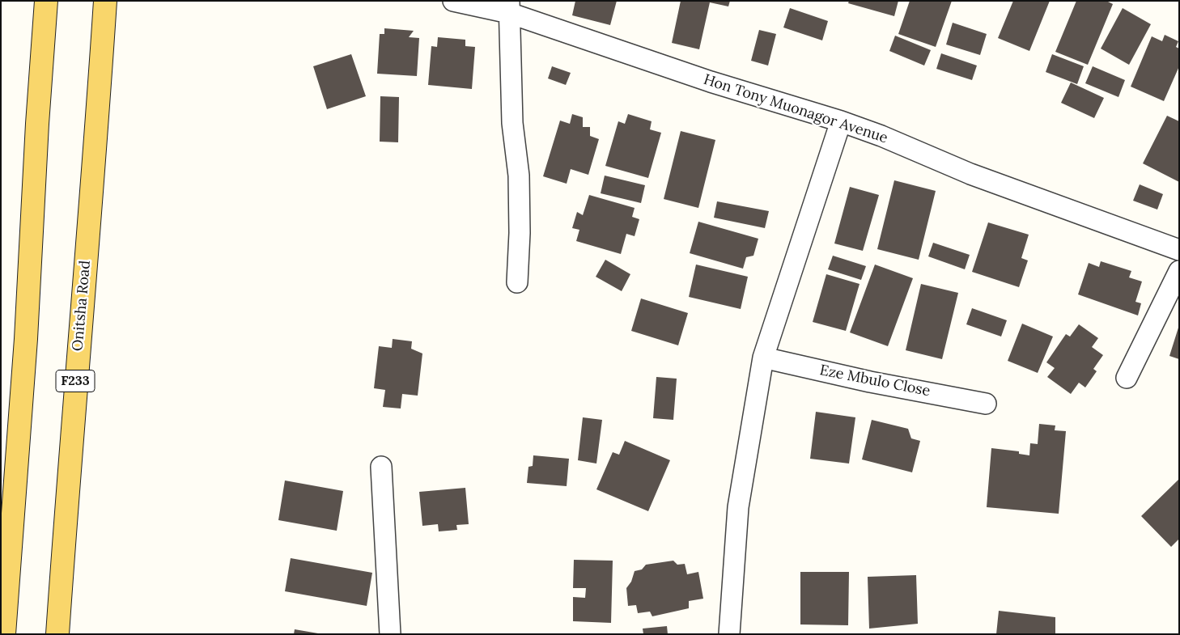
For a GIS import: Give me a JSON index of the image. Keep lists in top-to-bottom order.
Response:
{
  "streets": {
    "main road": ["Onitsha Road", "F233"],
    "street": ["Hon Tony Muonagor Avenue", "Eze Mbulo Close"]
  }
}
